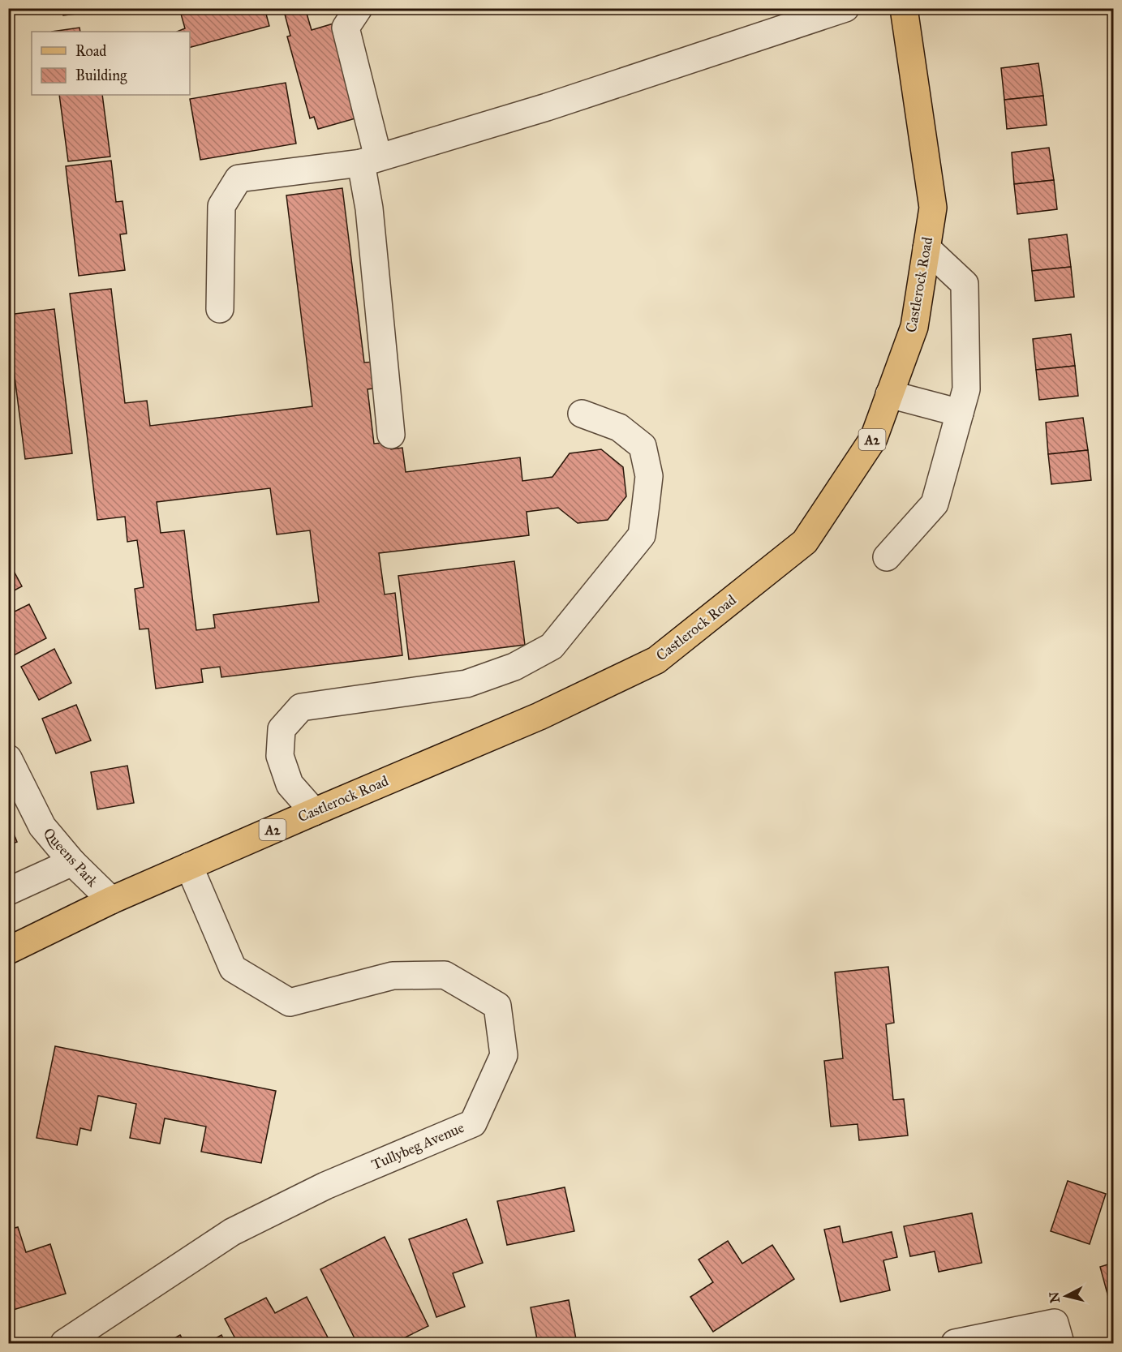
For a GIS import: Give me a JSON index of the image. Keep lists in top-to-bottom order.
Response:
{
  "streets": {
    "main road": ["Castlerock Road", "A2"],
    "street": ["Queens Park", "Tullybeg Avenue"]
  },
  "crossings": [
    ["Castlerock Road", "Queens Park"],
    ["Castlerock Road", "Tullybeg Avenue"]
  ],
  "legend": ["Road", "Building"],
  "north": "left"
}
